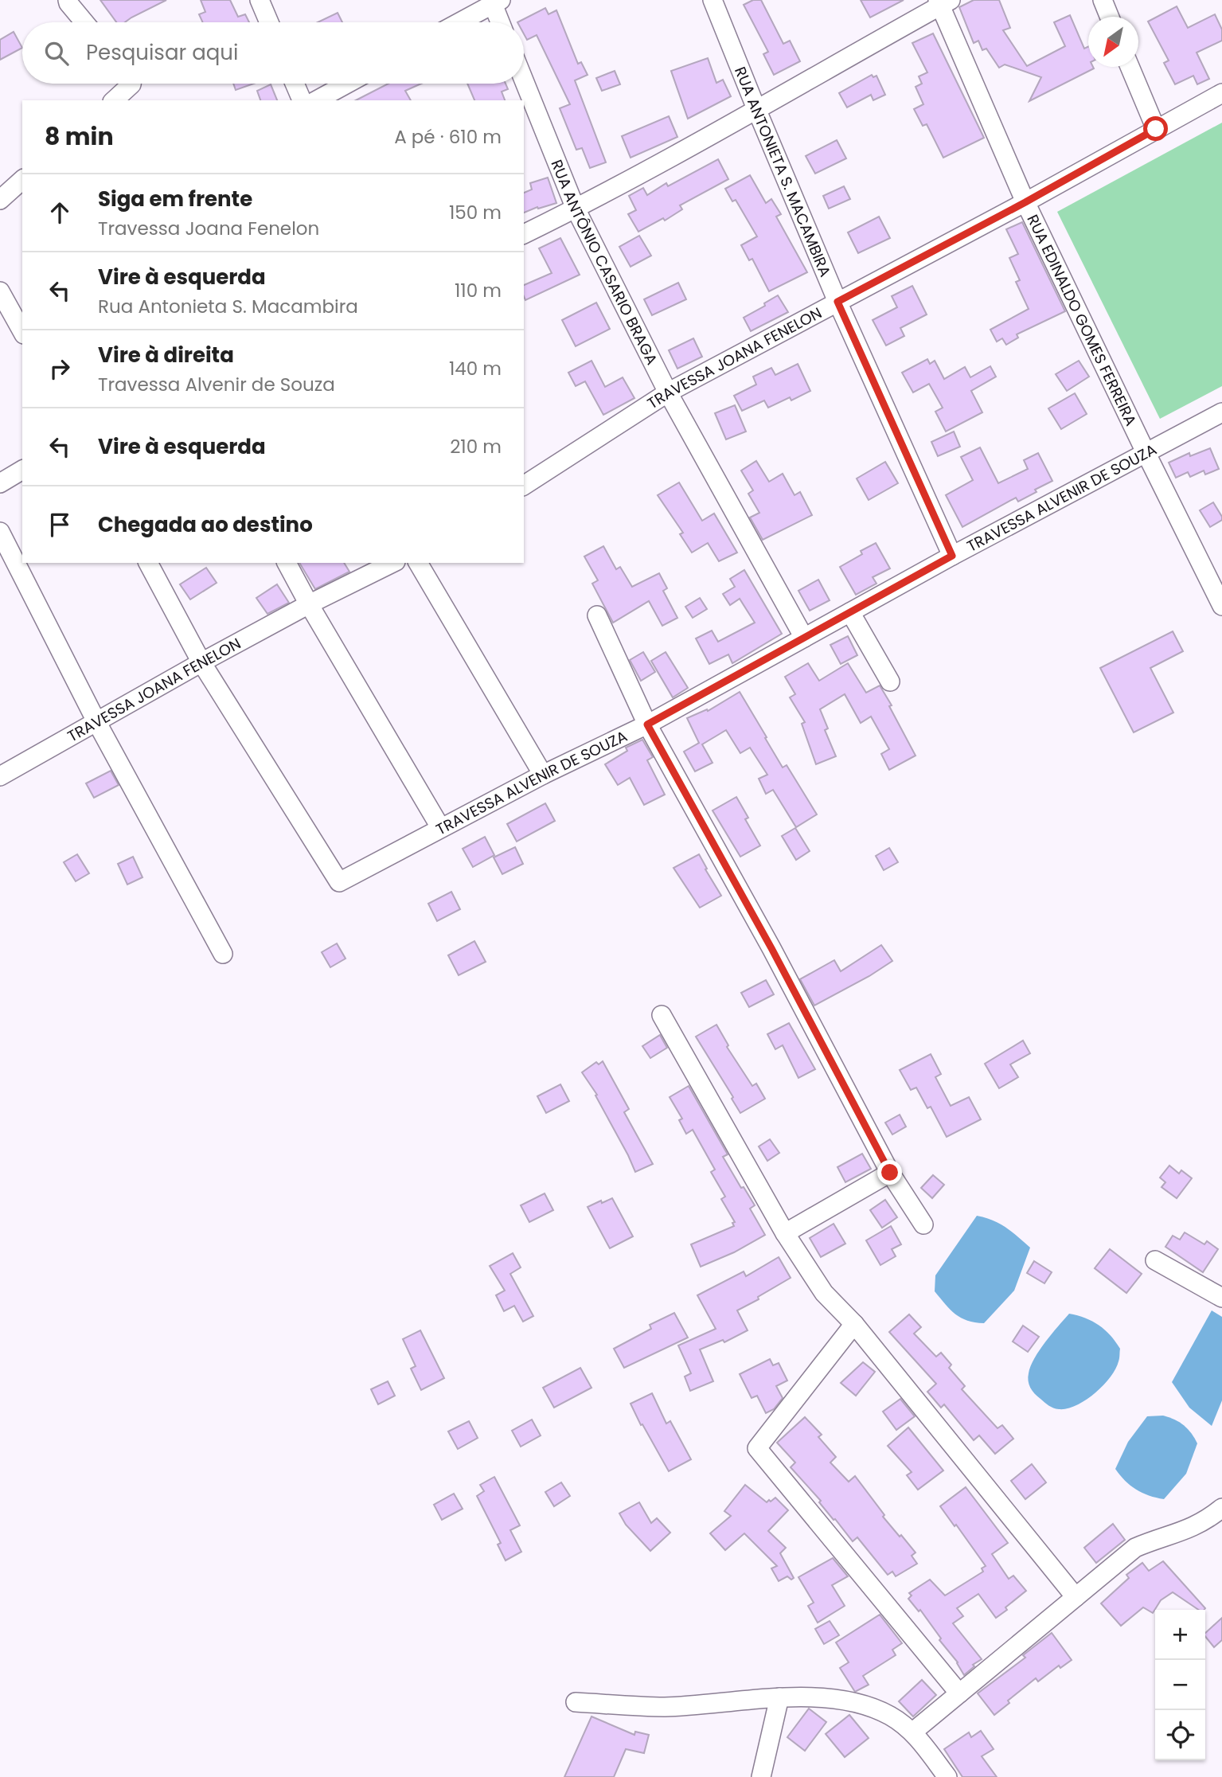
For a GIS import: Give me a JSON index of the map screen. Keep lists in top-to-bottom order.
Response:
{
  "streets": {
    "street": [
      "RUA ANTONIETA S. MACAMBIRA",
      "RUA ANTÔNIO CASARIO BRAGA",
      "RUA EDINALDO GOMES FERREIRA",
      "TRAVESSA JOANA FENELON",
      "TRAVESSA ALVENIR DE SOUZA"
    ]
  },
  "crossings": [
    ["RUA ANTONIETA S. MACAMBIRA", "TRAVESSA JOANA FENELON"],
    ["RUA ANTONIETA S. MACAMBIRA", "TRAVESSA ALVENIR DE SOUZA"],
    ["RUA ANTÔNIO CASARIO BRAGA", "TRAVESSA JOANA FENELON"],
    ["RUA ANTÔNIO CASARIO BRAGA", "TRAVESSA ALVENIR DE SOUZA"],
    ["RUA EDINALDO GOMES FERREIRA", "TRAVESSA JOANA FENELON"],
    ["RUA EDINALDO GOMES FERREIRA", "TRAVESSA ALVENIR DE SOUZA"],
    ["TRAVESSA JOANA FENELON", "TRAVESSA ALVENIR DE SOUZA"]
  ],
  "north": "bottom left",
  "page": {
    "search": "Pesquisar aqui",
    "heading": ["8 min", "A pé · 610 m"],
    "list": [
      ["Siga em frente", "Travessa Joana Fenelon", "150 m"],
      ["Vire à esquerda", "Rua Antonieta S. Macambira", "110 m"],
      ["Vire à direita", "Travessa Alvenir de Souza", "140 m"],
      ["Vire à esquerda", "210 m"],
      "Chegada ao destino"
    ],
    "map_buttons": ["+", "−"]
  }
}
